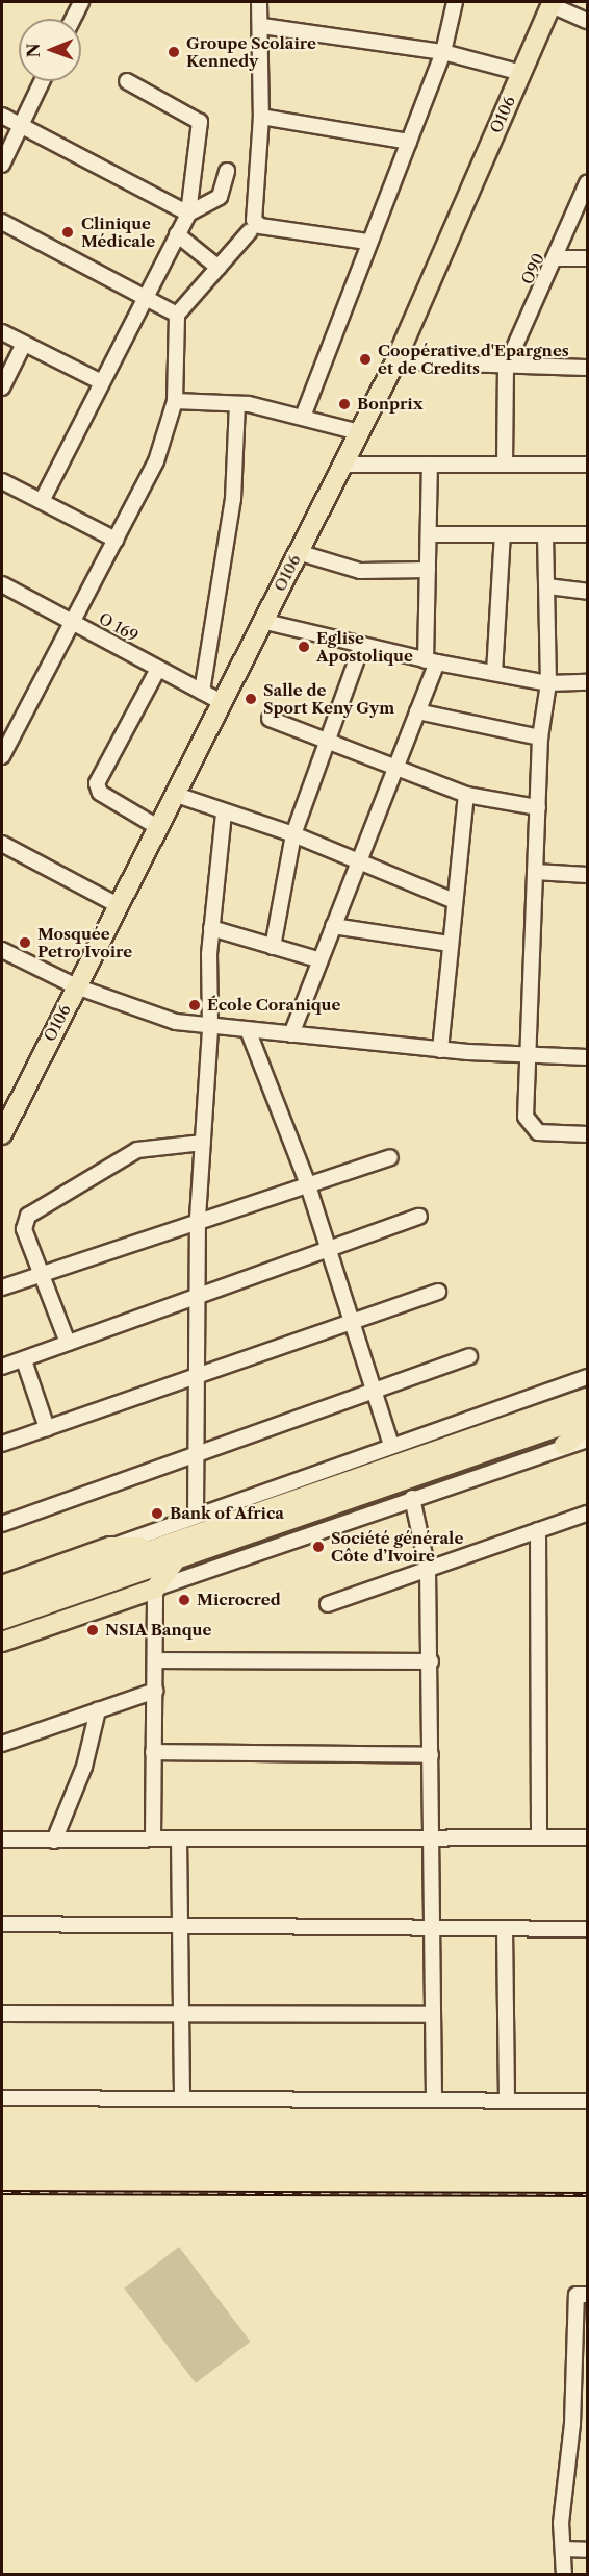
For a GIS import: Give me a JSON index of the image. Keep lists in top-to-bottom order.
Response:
{
  "streets": {
    "main road": ["O106"],
    "street": ["O90", "O 169"]
  },
  "crossings": [
    ["O106", "O 169"]
  ],
  "places": [
    "Groupe Scolaire Kennedy",
    "Clinique Médicale",
    "Coopérative d'Epargnes et de Credits",
    "Bonprix",
    "Eglise Apostolique",
    "Salle de Sport Keny Gym",
    "Mosquée Petro Ivoire",
    "École Coranique",
    "Bank of Africa",
    "Société générale Côte d’Ivoire",
    "Microcred",
    "NSIA Banque"
  ],
  "north": "left"
}
